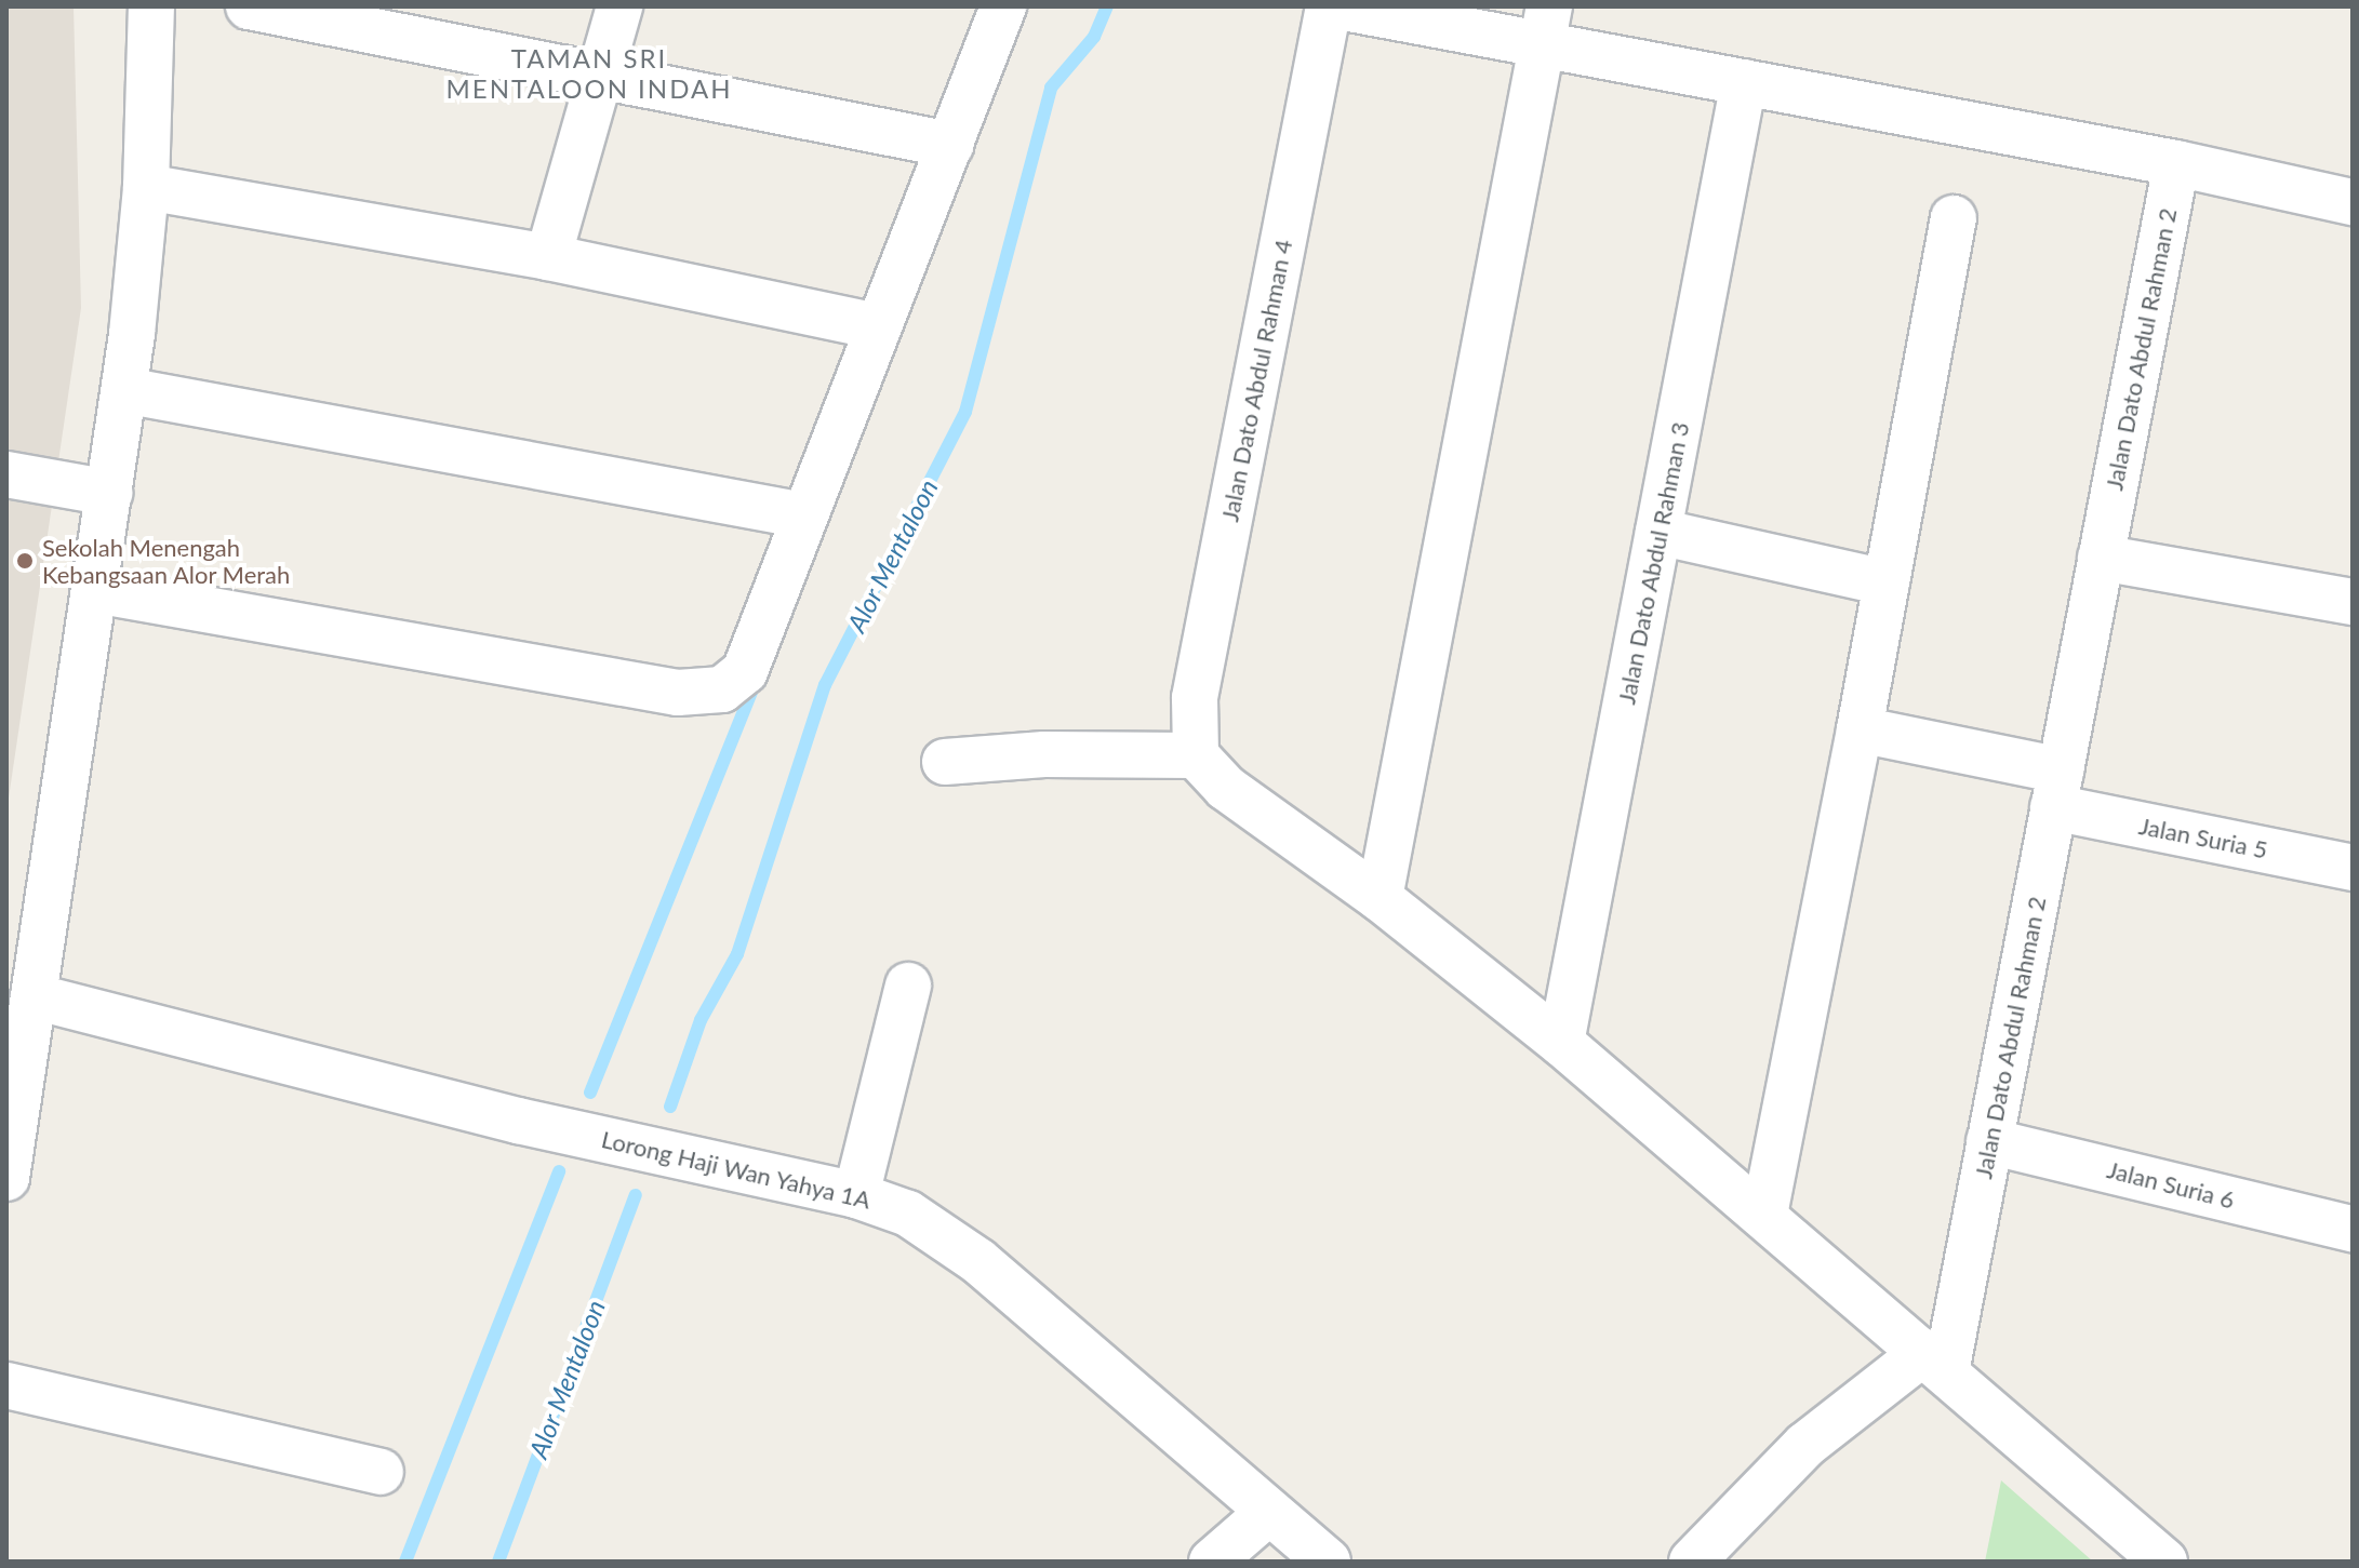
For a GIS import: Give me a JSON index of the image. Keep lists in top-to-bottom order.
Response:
{
  "streets": {
    "street": [
      "Jalan Dato Abdul Rahman 2",
      "Jalan Dato Abdul Rahman 4",
      "Jalan Dato Abdul Rahman 3",
      "Jalan Suria 5",
      "Lorong Haji Wan Yahya 1A",
      "Jalan Suria 6"
    ]
  },
  "crossings": [
    ["Jalan Dato Abdul Rahman 2", "Jalan Suria 5"],
    ["Jalan Dato Abdul Rahman 2", "Jalan Suria 6"]
  ],
  "districts": ["TAMAN SRI MENTALOON INDAH"],
  "water": ["Alor Mentaloon"],
  "places": ["Sekolah Menengah Kebangsaan Alor Merah"]
}
